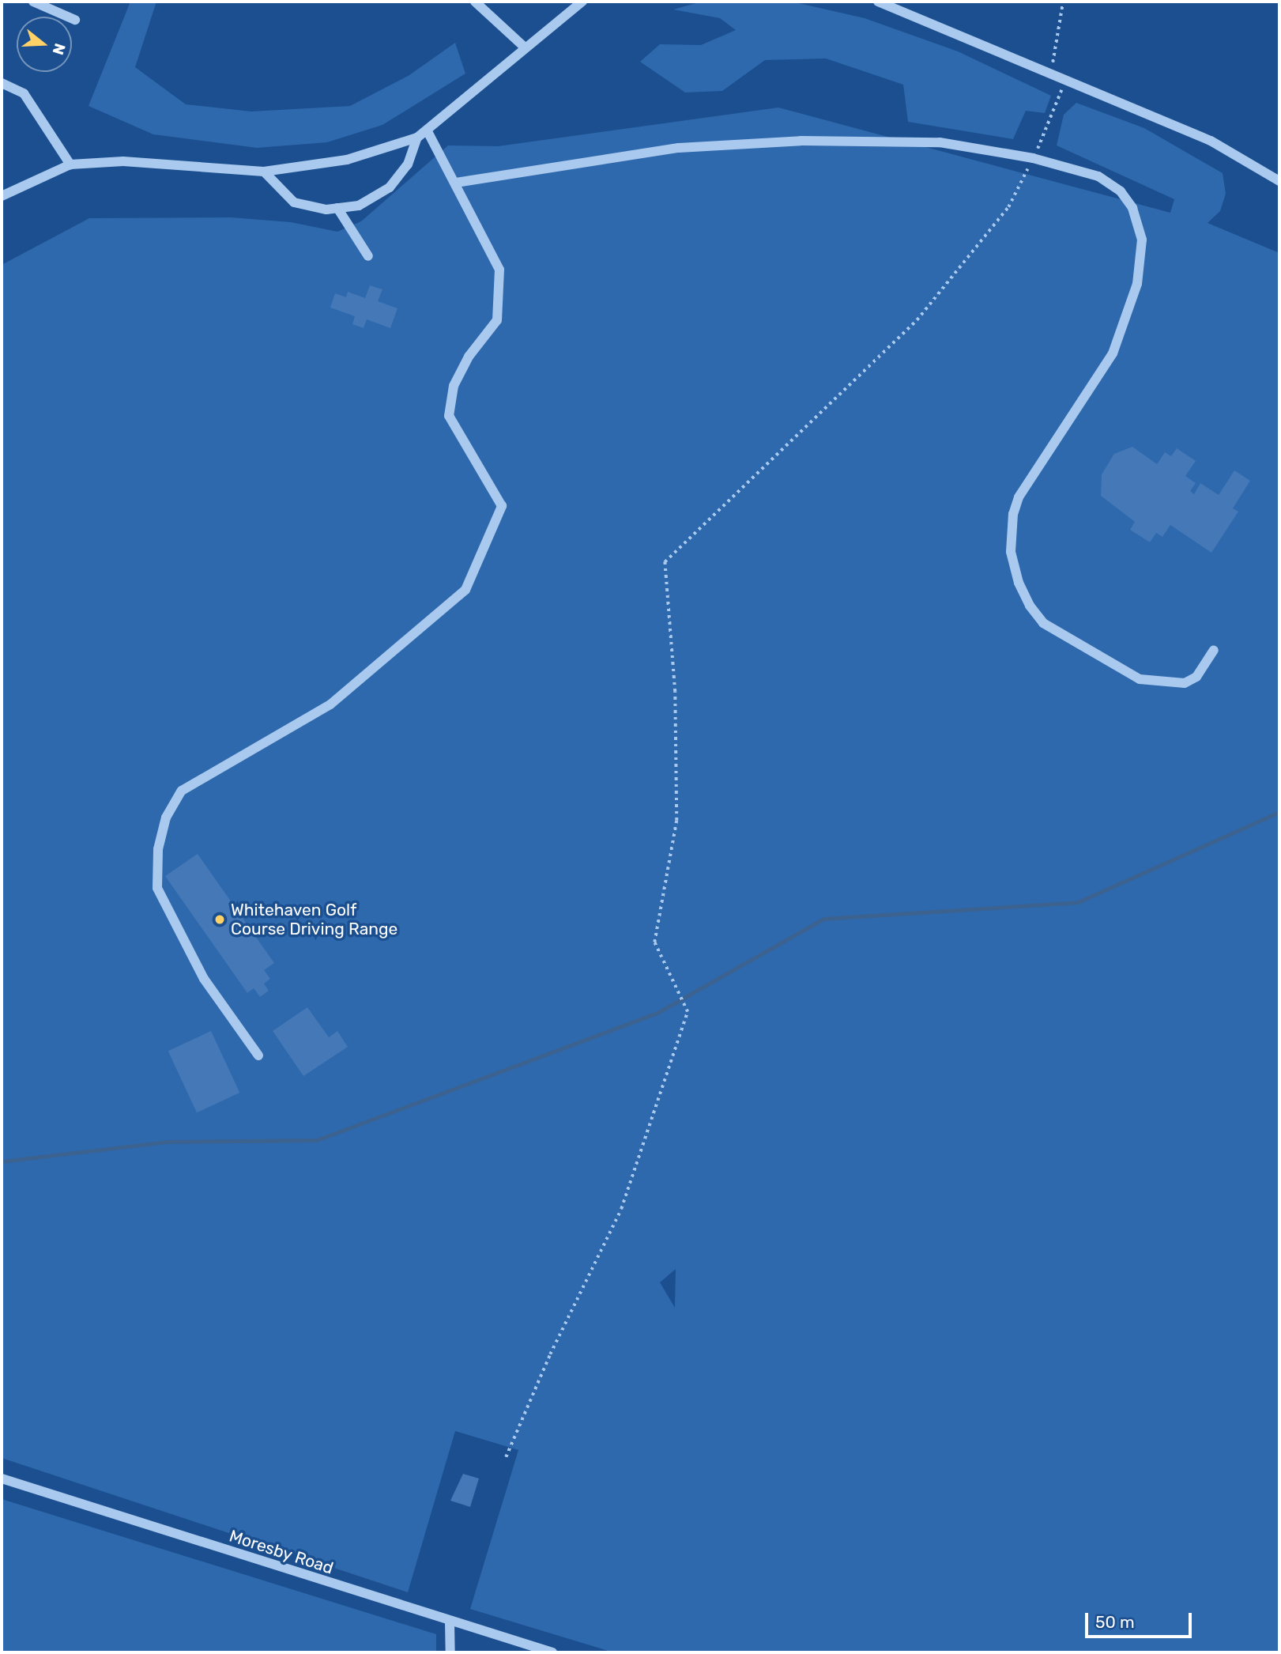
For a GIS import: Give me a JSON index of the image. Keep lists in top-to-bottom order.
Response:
{
  "streets": {
    "street": ["Moresby Road"]
  },
  "places": ["Whitehaven Golf Course Driving Range"],
  "scale_bar": "50 m",
  "north": "right"
}
